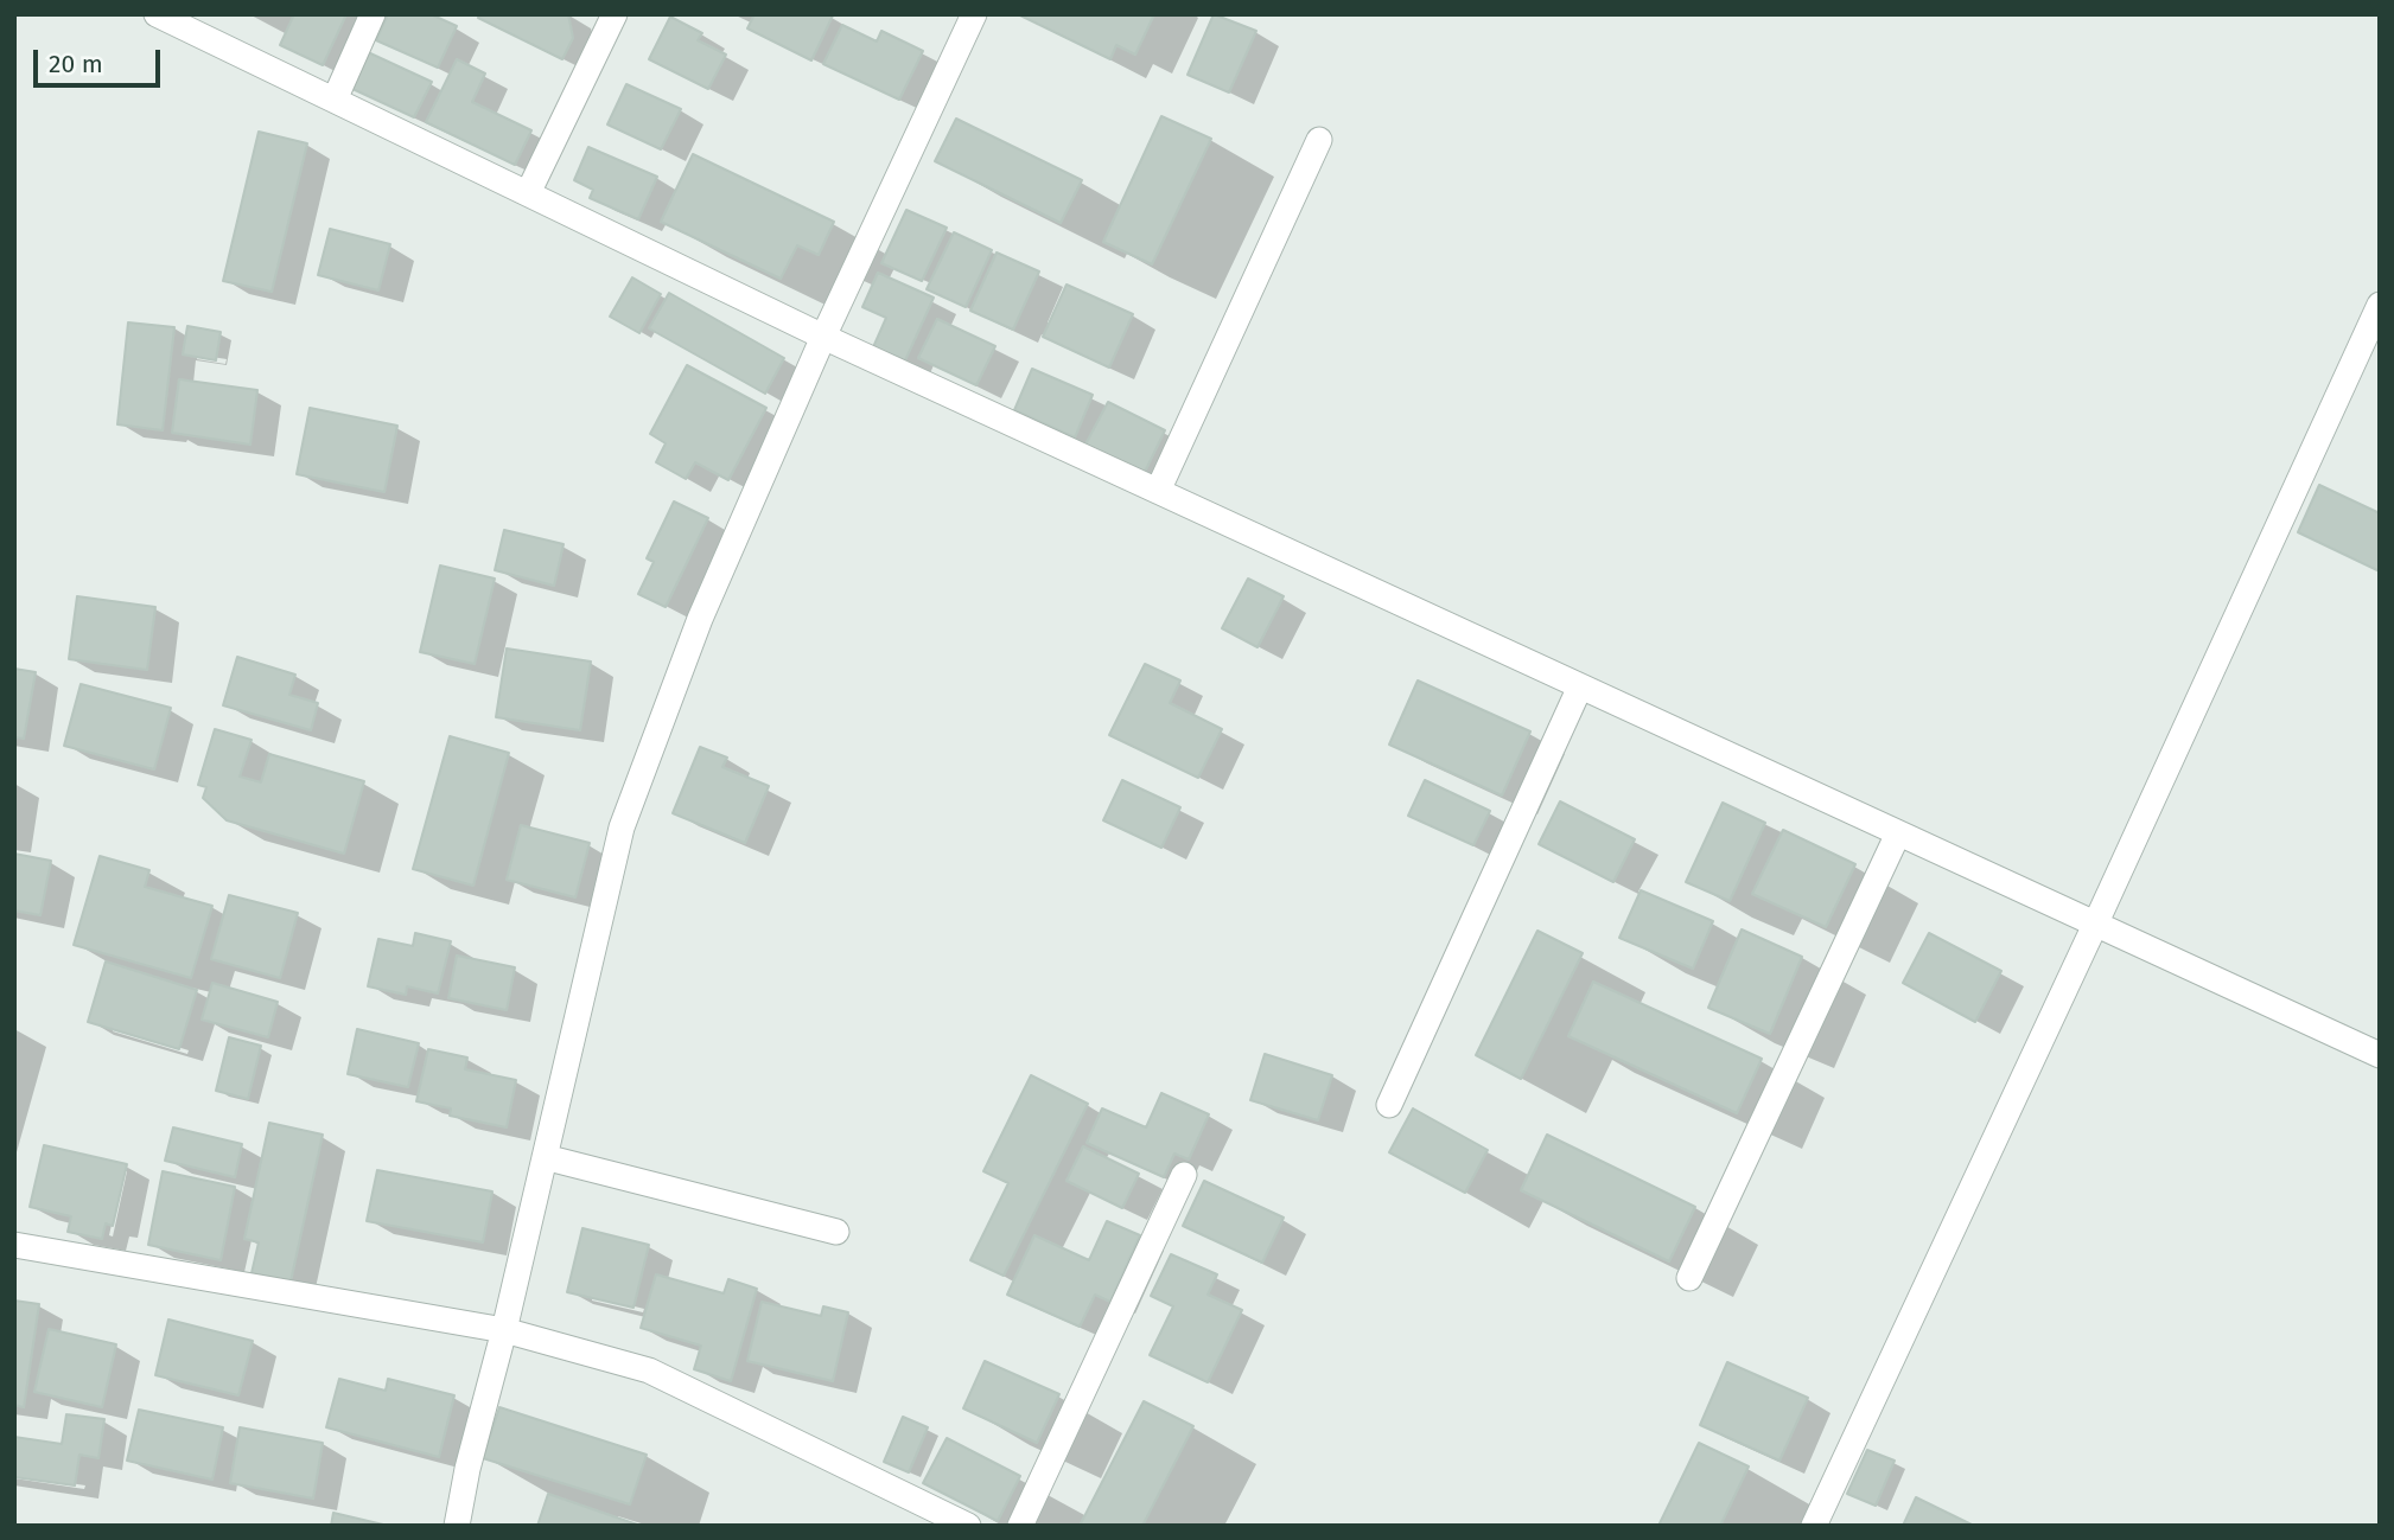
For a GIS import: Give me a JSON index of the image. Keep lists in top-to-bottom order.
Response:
{
  "scale_bar": "20 m"
}
